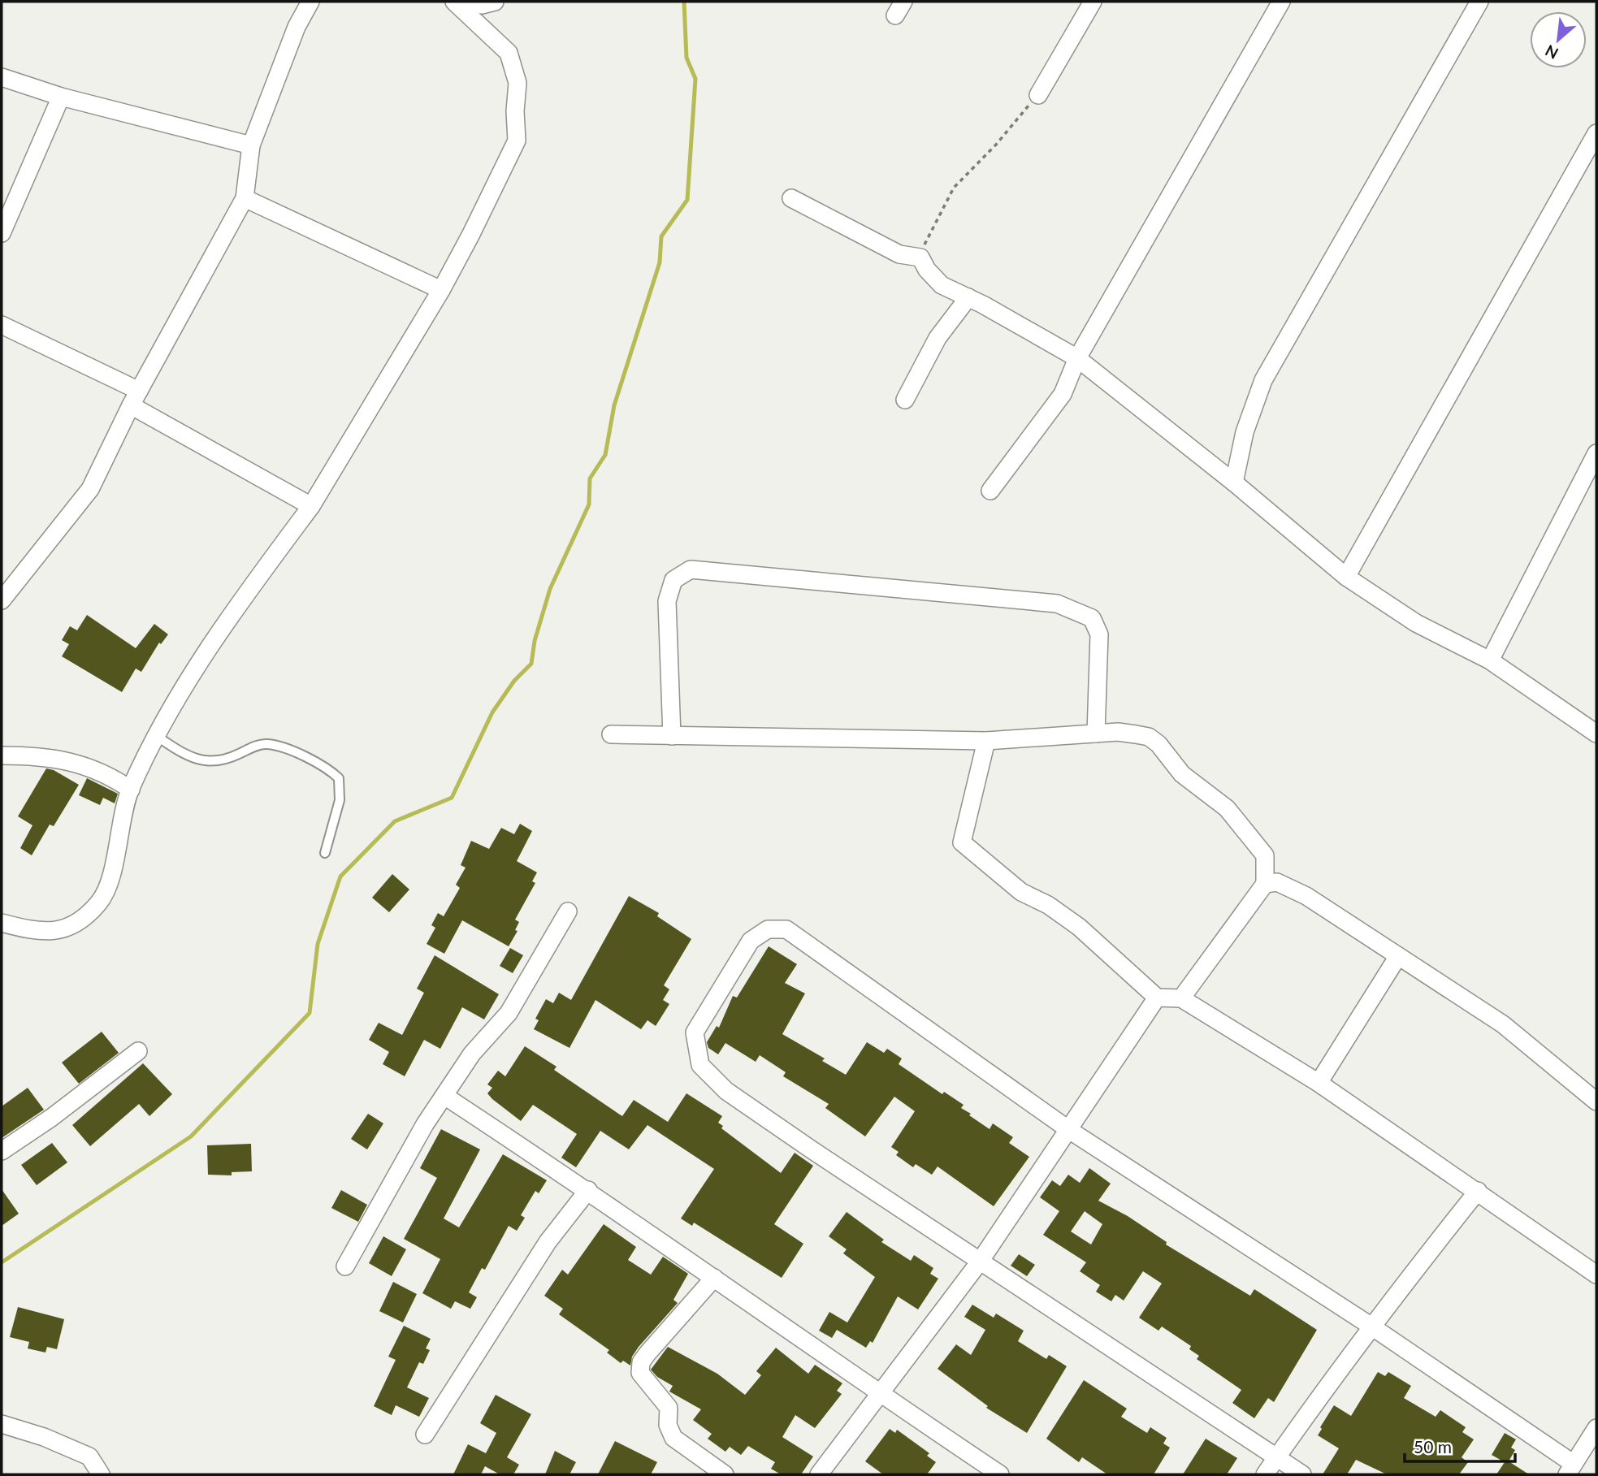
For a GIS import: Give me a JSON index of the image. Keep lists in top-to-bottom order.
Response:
{
  "scale_bar": "50 m",
  "north": "bottom left"
}
